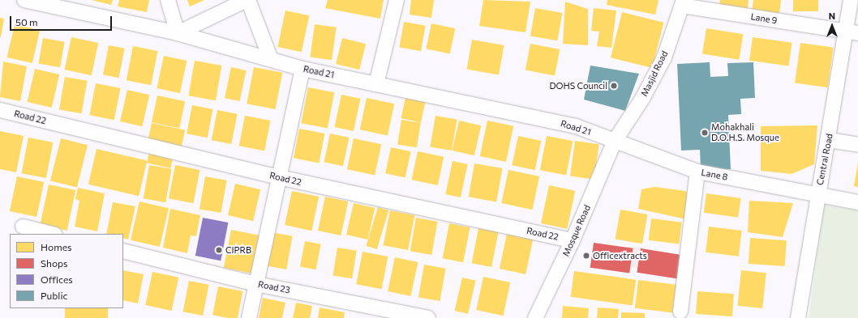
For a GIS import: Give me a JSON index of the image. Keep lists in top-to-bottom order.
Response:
{
  "streets": {
    "street": [
      "Lane 9",
      "Road 21",
      "Masjid Road",
      "Road 22",
      "Central Road",
      "Lane 8",
      "Mosque Road",
      "Road 23"
    ]
  },
  "crossings": [
    ["Lane 9", "Masjid Road"],
    ["Lane 9", "Central Road"],
    ["Road 21", "Masjid Road"],
    ["Road 21", "Lane 8"],
    ["Road 21", "Mosque Road"],
    ["Masjid Road", "Lane 8"],
    ["Masjid Road", "Mosque Road"],
    ["Road 22", "Mosque Road"],
    ["Central Road", "Lane 8"],
    ["Lane 8", "Mosque Road"]
  ],
  "places": [
    "DOHS Council",
    "Mohakhali D.O.H.S. Mosque",
    "CIPRB",
    "Officextracts"
  ],
  "legend": [
    "Homes",
    "Shops",
    "Offices",
    "Public"
  ],
  "scale_bar": "50 m",
  "north": "top"
}
